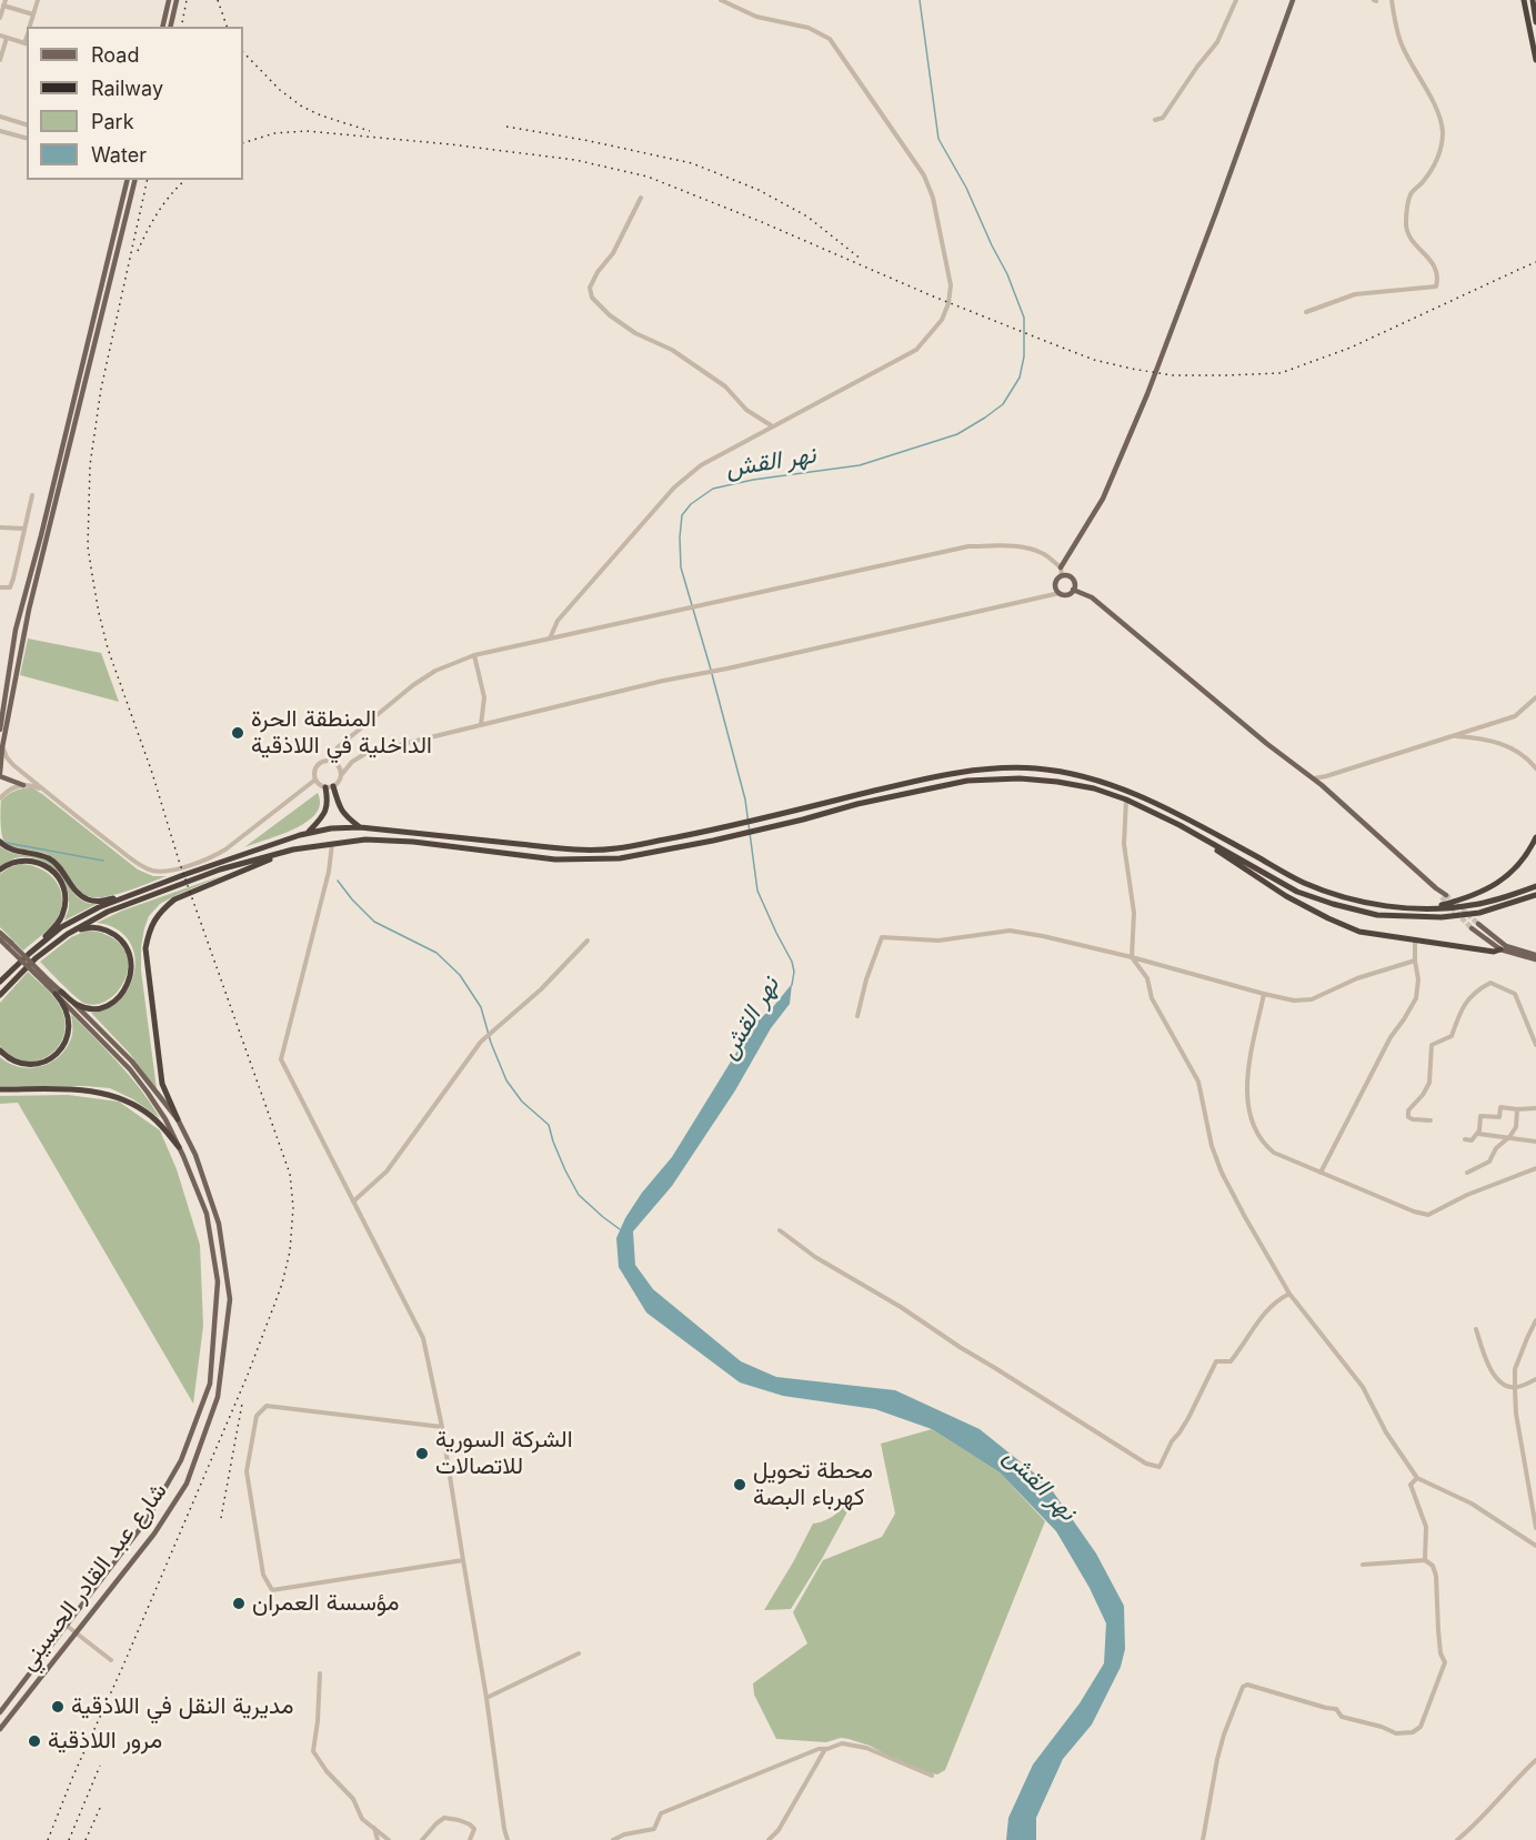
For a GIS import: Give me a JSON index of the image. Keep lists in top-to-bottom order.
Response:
{
  "streets": {
    "main road": ["شارع عبد القادر الحسيني"]
  },
  "water": ["نهر القش"],
  "places": [
    "المنطقة الحرة الداخلية في اللاذقية",
    "الشركة السورية للاتصالات",
    "محطة تحويل كهرباء البصة",
    "مؤسسة العمران",
    "مديرية النقل في اللاذقية",
    "مرور اللاذقية"
  ],
  "legend": [
    "Road",
    "Railway",
    "Park",
    "Water"
  ]
}
